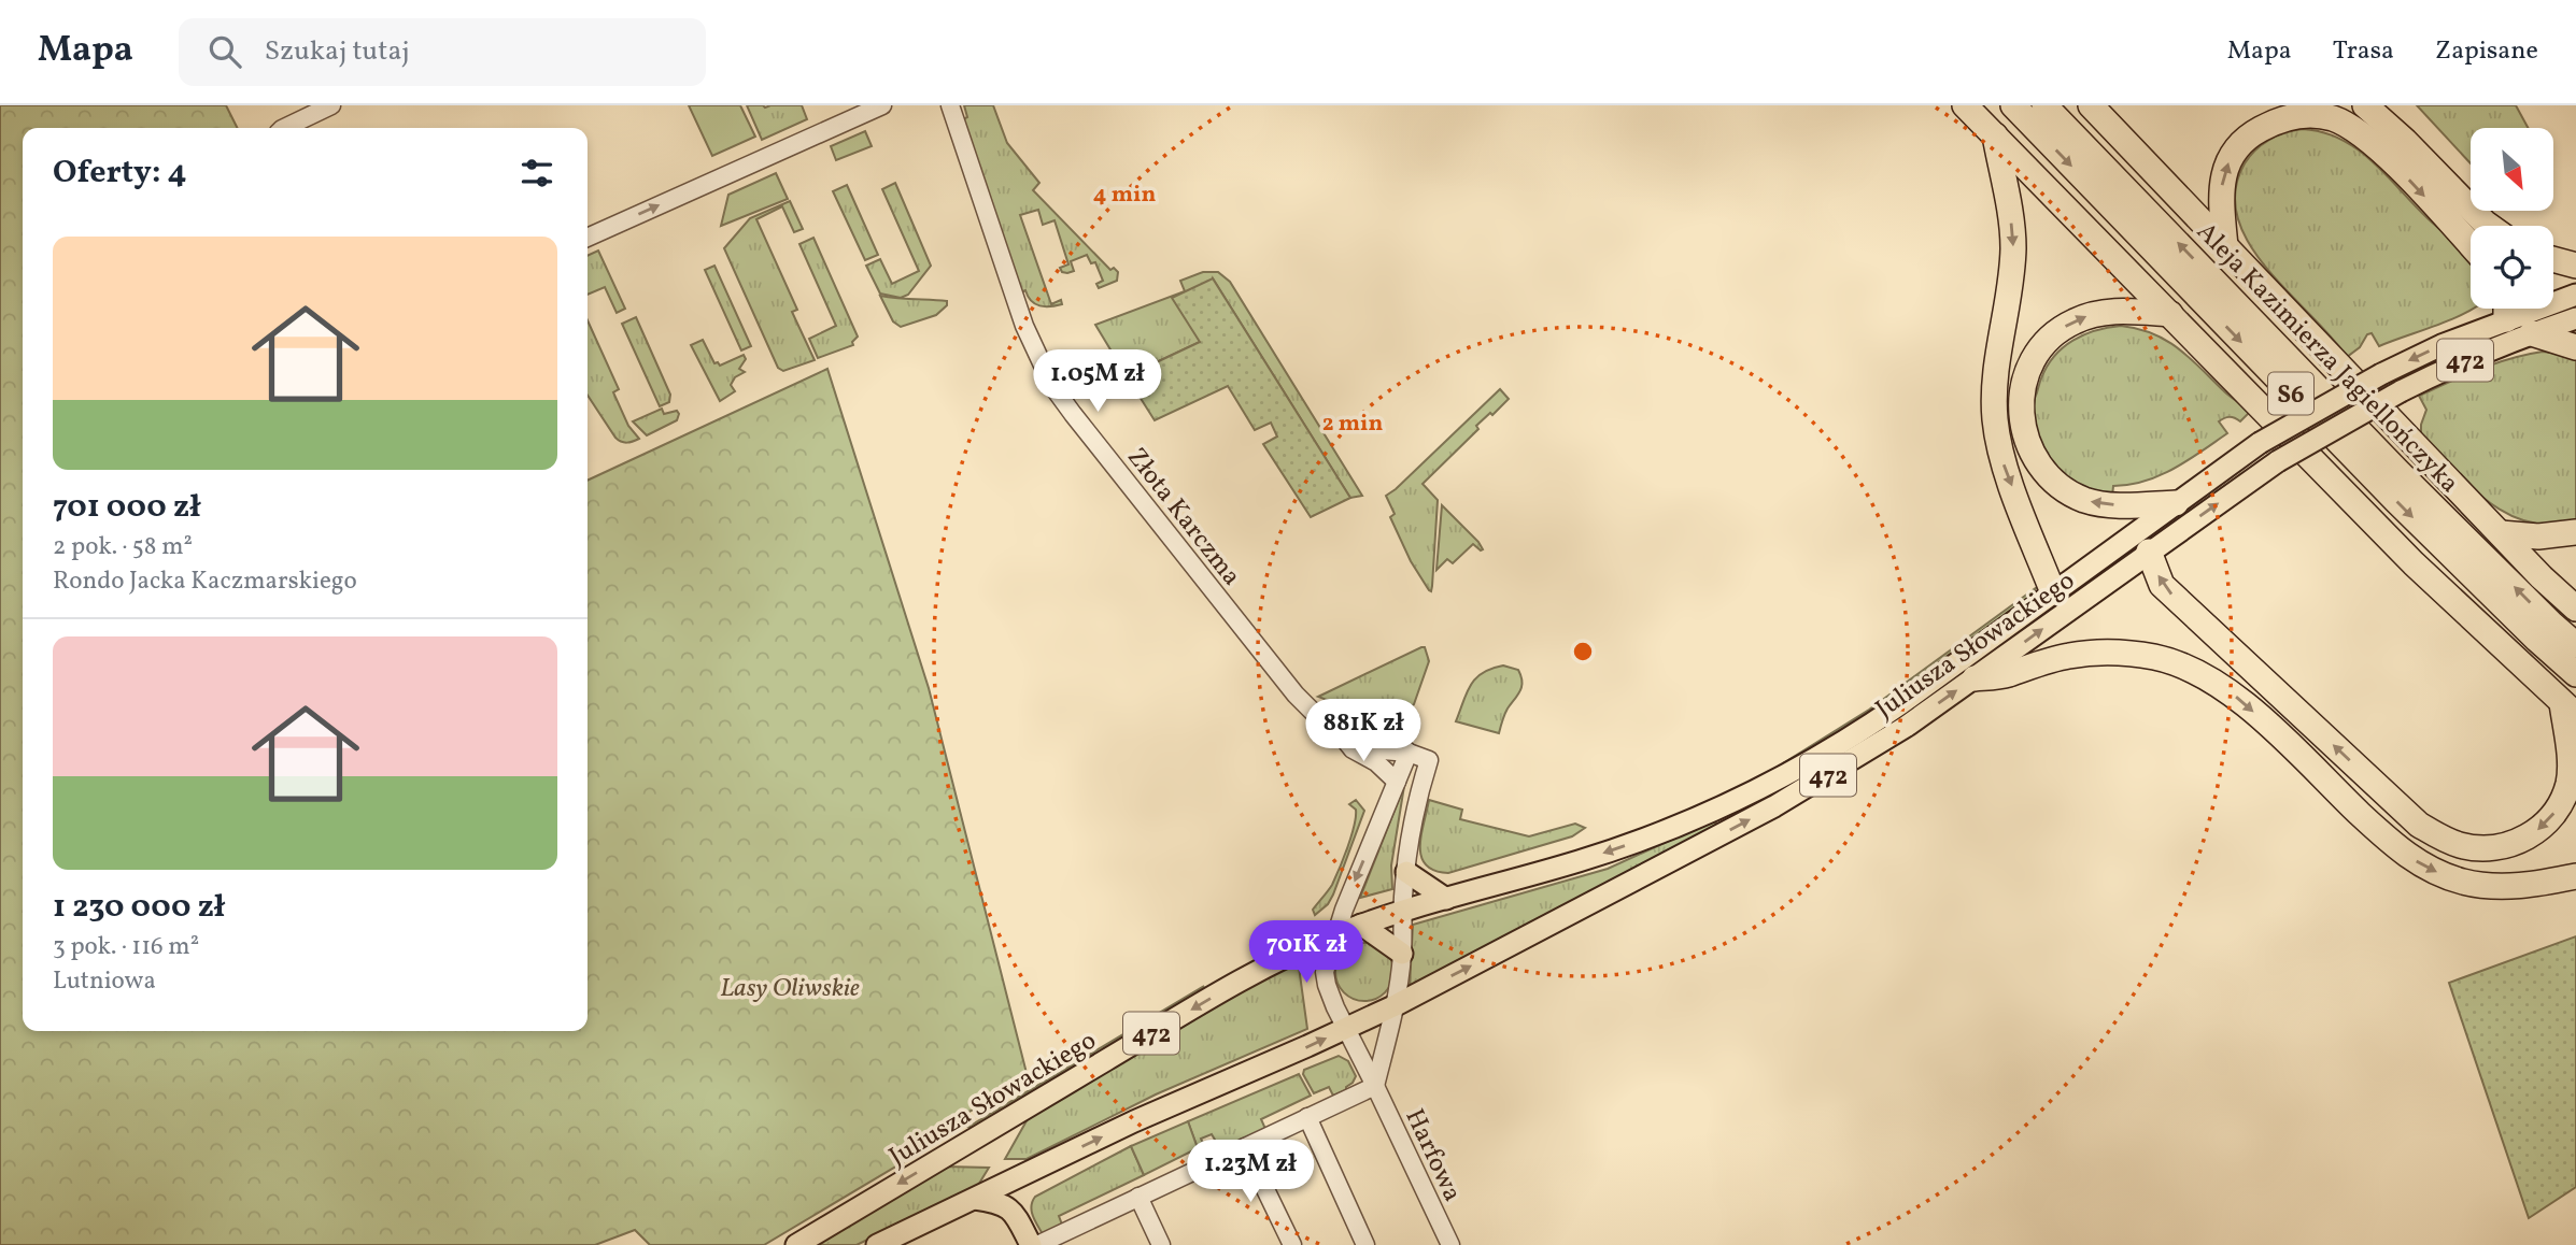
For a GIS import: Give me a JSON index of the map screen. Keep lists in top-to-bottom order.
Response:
{
  "streets": {
    "highway": ["Aleja Kazimierza Jagiellończyka", "S6"],
    "main road": ["472", "Juliusza Słowackiego"],
    "street": ["Złota Karczma", "Harfowa"]
  },
  "crossings": [
    ["472", "Juliusza Słowackiego"],
    ["472", "Harfowa"],
    ["Juliusza Słowackiego", "Harfowa"]
  ],
  "parks": ["Lasy Oliwskie"],
  "north": "bottom right",
  "page": {
    "header": "Mapa",
    "search": "Szukaj tutaj",
    "nav": ["Mapa", "Trasa", "Zapisane"],
    "heading": "Oferty: 4",
    "list": [
      {
        "name": "701 000 zł",
        "note": "2 pok. · 58 m² · Rondo Jacka Kaczmarskiego"
      },
      {
        "name": "1 230 000 zł",
        "note": "3 pok. · 116 m² · Lutniowa"
      }
    ],
    "price": [
      "1.05M zł",
      "881K zł",
      "701K zł",
      "1.23M zł"
    ]
  },
  "rings": ["4 min", "2 min"]
}
